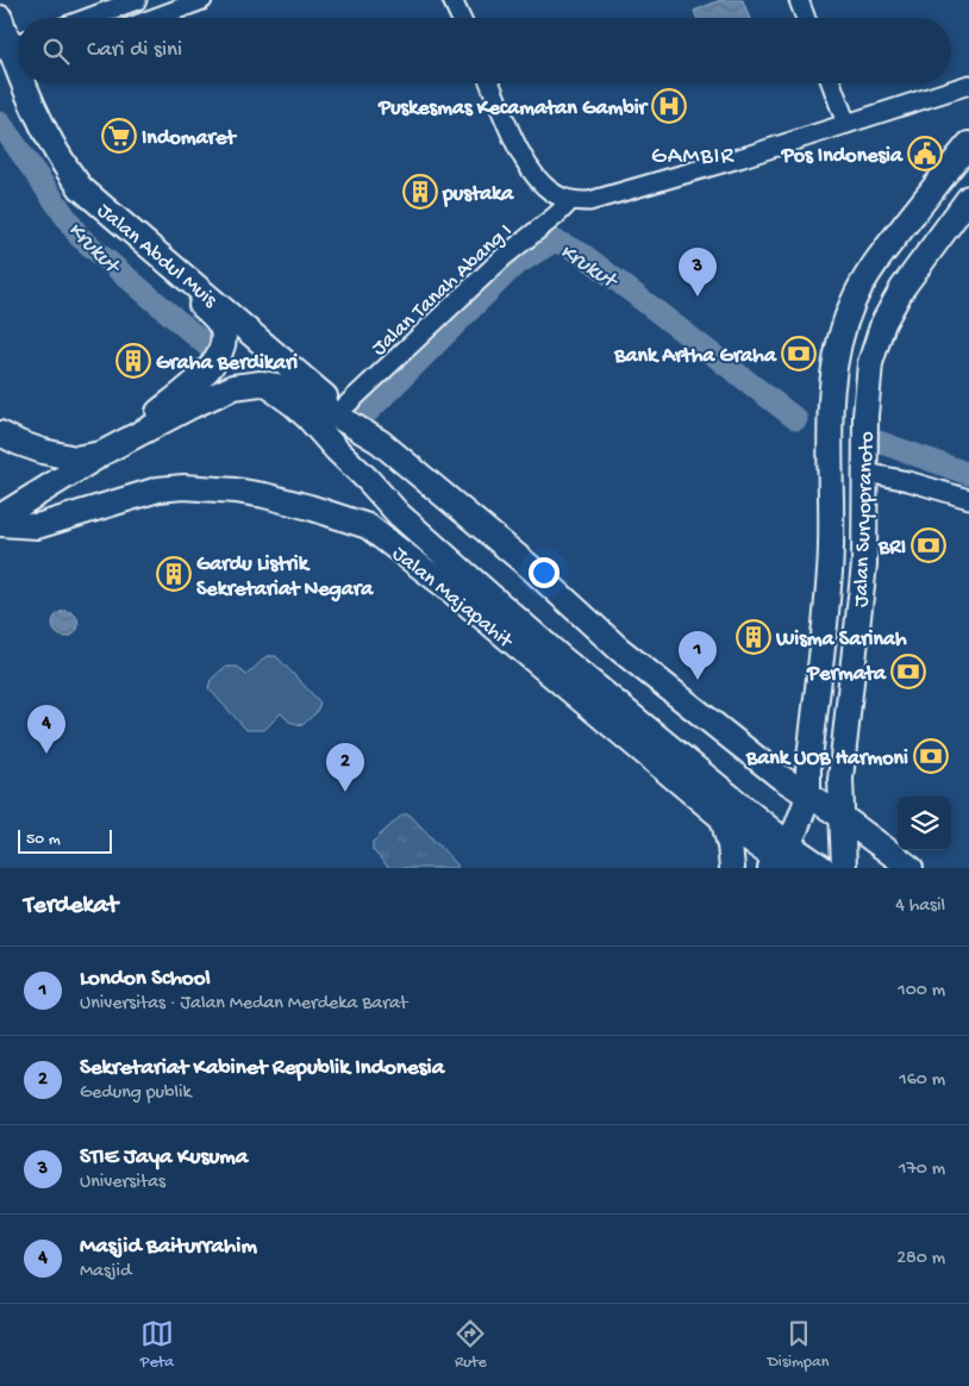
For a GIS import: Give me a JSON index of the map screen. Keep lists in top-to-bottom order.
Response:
{
  "streets": {
    "main road": ["Jalan Abdul Muis", "Jalan Suryopranoto", "Jalan Majapahit"],
    "street": ["Jalan Tanah Abang I"]
  },
  "crossings": [
    ["Jalan Abdul Muis", "Jalan Tanah Abang I"]
  ],
  "districts": ["GAMBIR"],
  "water": ["Krukut"],
  "places": {
    "hospital": ["Puskesmas Kecamatan Gambir"],
    "supermarket": ["Indomaret"],
    "public building": ["Pos Indonesia"],
    "building": [
      "pustaka",
      "Graha Berdikari",
      "Gardu Listrik Sekretariat Negara",
      "Wisma Sarinah"
    ],
    "bank": [
      "Bank Artha Graha",
      "BRI",
      "Permata",
      "Bank UOB Harmoni"
    ]
  },
  "scale_bar": "50 m",
  "page": {
    "search": "Cari di sini",
    "pins": [
      "3",
      "1",
      "4",
      "2"
    ],
    "scale": "50 m",
    "heading": ["Terdekat", "4 hasil"],
    "list": [
      {
        "mark": "1",
        "name": "London School",
        "note": "Universitas · Jalan Medan Merdeka Barat",
        "value": "100 m"
      },
      {
        "mark": "2",
        "name": "Sekretariat Kabinet Republik Indonesia",
        "note": "Gedung publik",
        "value": "160 m"
      },
      {
        "mark": "3",
        "name": "STIE Jaya Kusuma",
        "note": "Universitas",
        "value": "170 m"
      },
      {
        "mark": "4",
        "name": "Masjid Baiturrahim",
        "note": "Masjid",
        "value": "280 m"
      }
    ],
    "nav": ["Peta", "Rute", "Disimpan"]
  }
}
